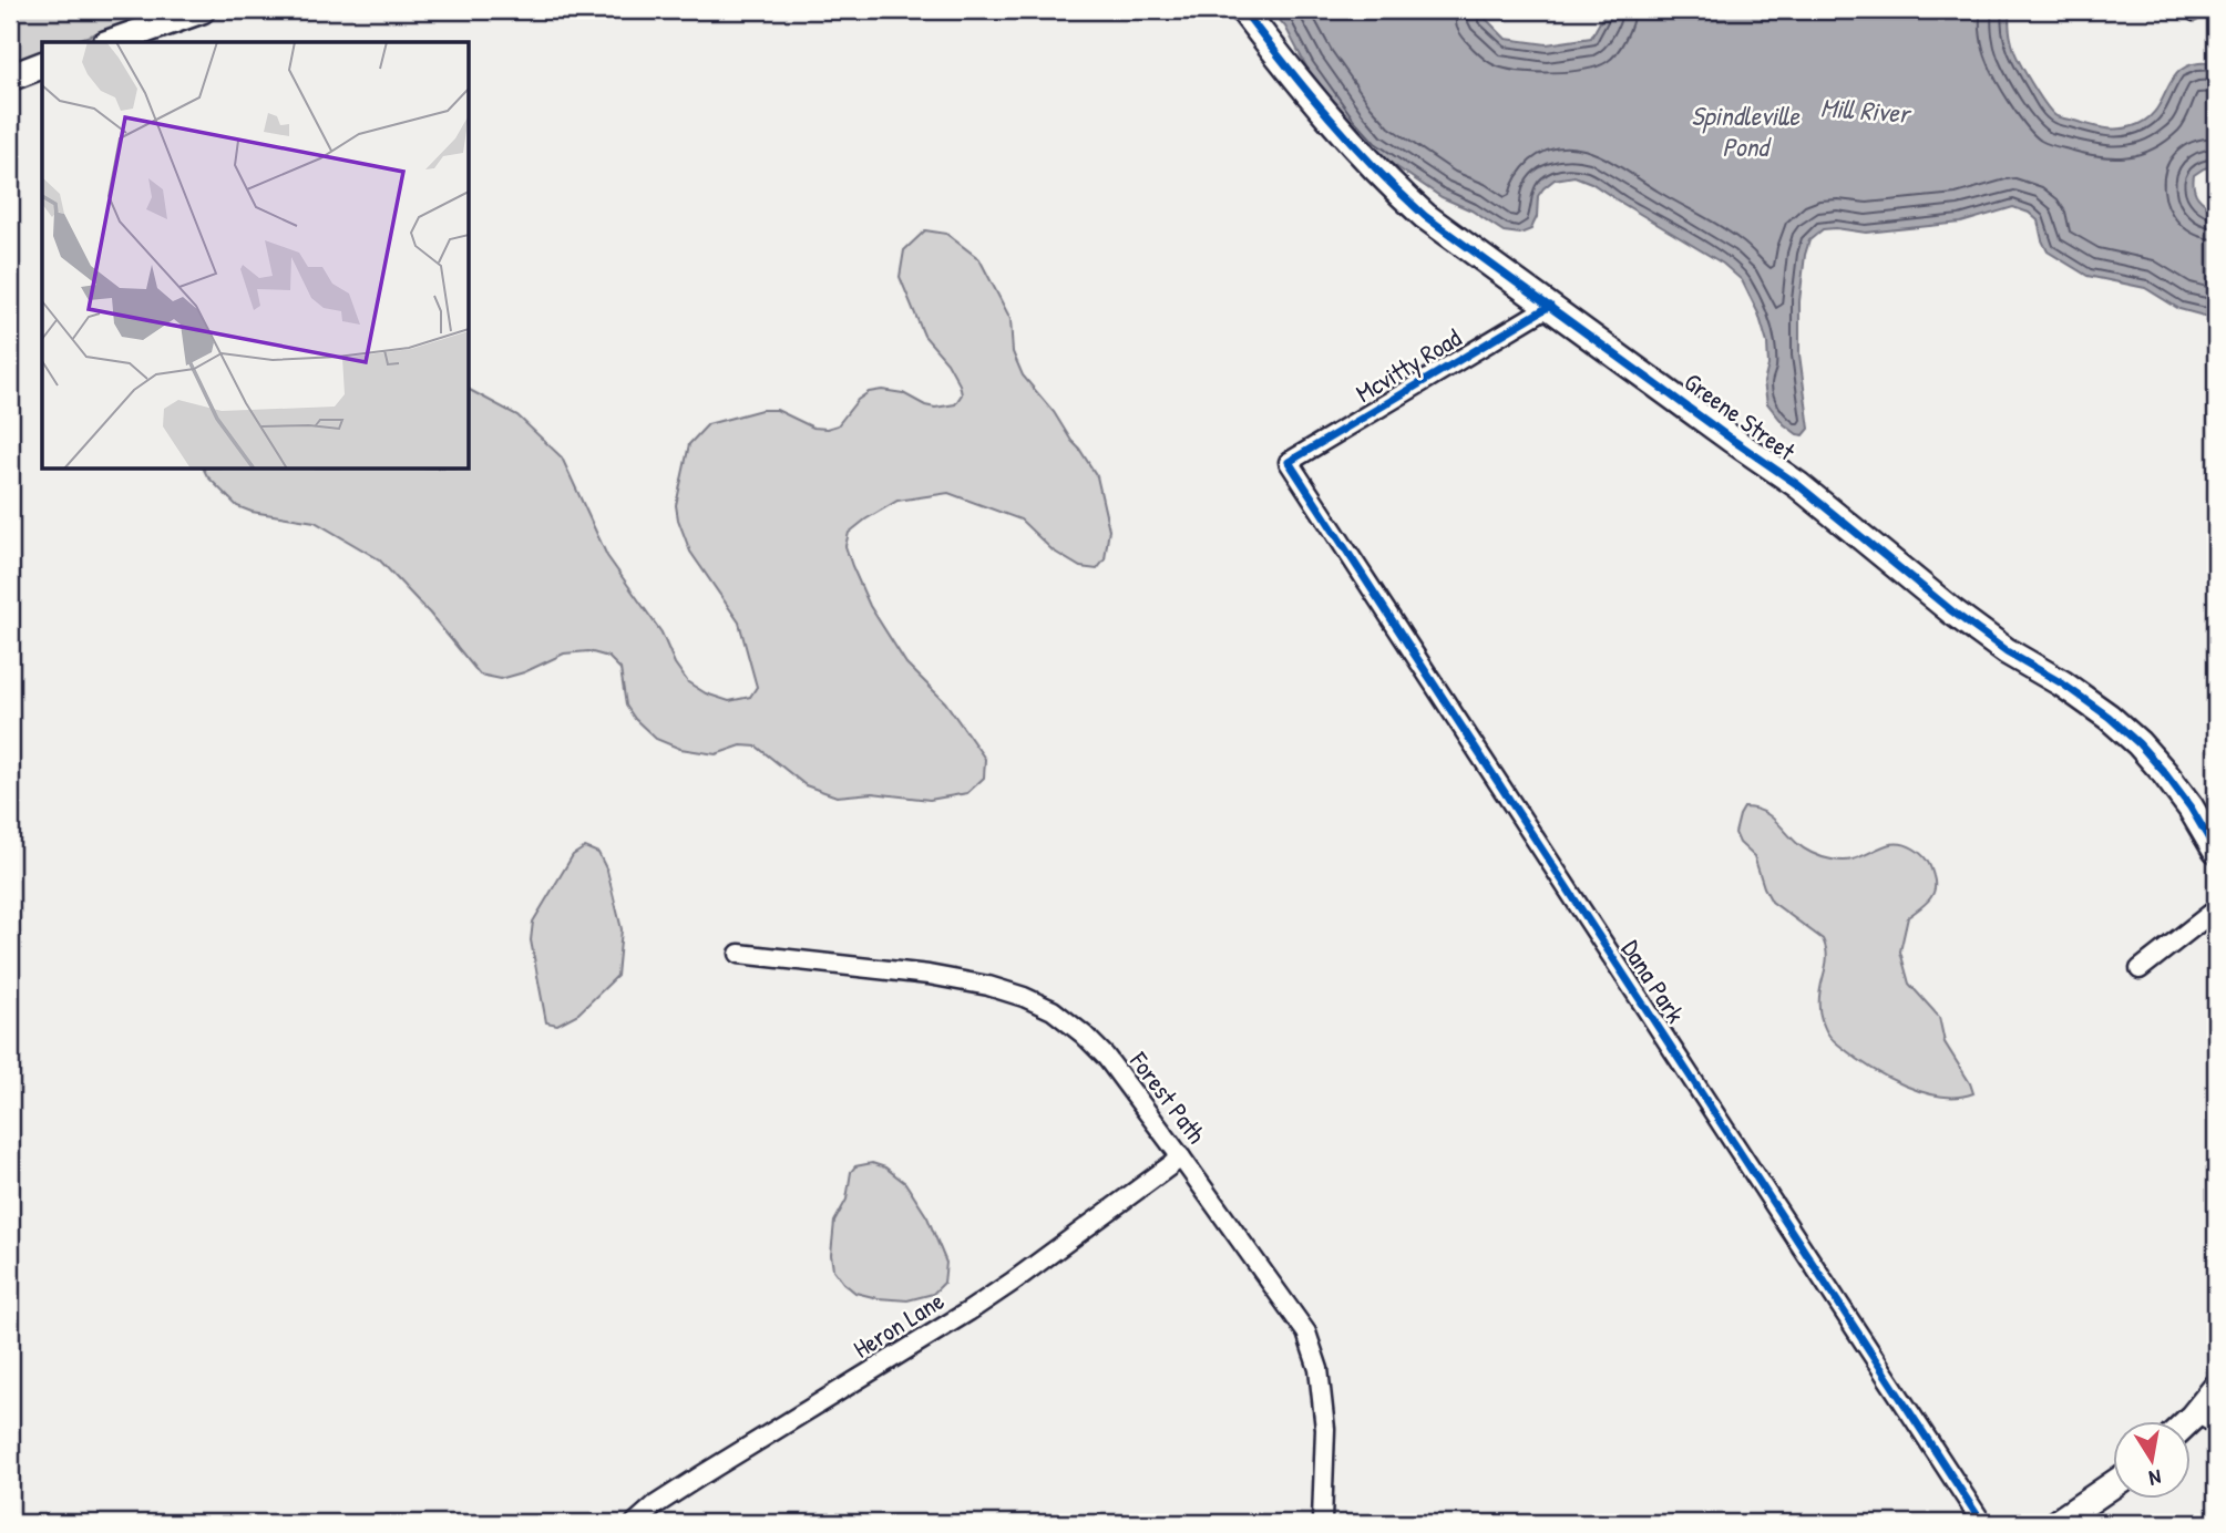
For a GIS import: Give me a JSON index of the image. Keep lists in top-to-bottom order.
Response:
{
  "streets": {
    "street": [
      "Mcvitty Road",
      "Greene Street",
      "Dana Park",
      "Forest Path",
      "Heron Lane"
    ]
  },
  "crossings": [
    ["Mcvitty Road", "Greene Street"],
    ["Mcvitty Road", "Dana Park"],
    ["Forest Path", "Heron Lane"]
  ],
  "water": ["Mill River", "Spindleville Pond"],
  "north": "bottom"
}
